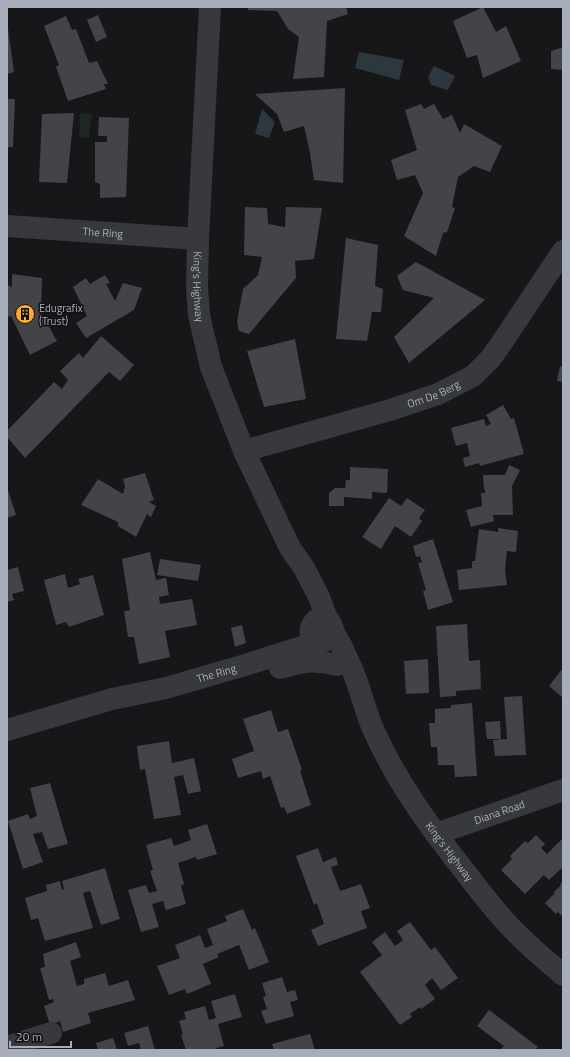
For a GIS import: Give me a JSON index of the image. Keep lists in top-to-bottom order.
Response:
{
  "streets": {
    "street": [
      "The Ring",
      "King's Highway",
      "Om De Berg",
      "Diana Road"
    ]
  },
  "crossings": [
    ["The Ring", "King's Highway"],
    ["King's Highway", "Om De Berg"],
    ["King's Highway", "Diana Road"]
  ],
  "places": {
    "building": ["Edugrafix (Trust)"]
  },
  "scale_bar": "20 m"
}
